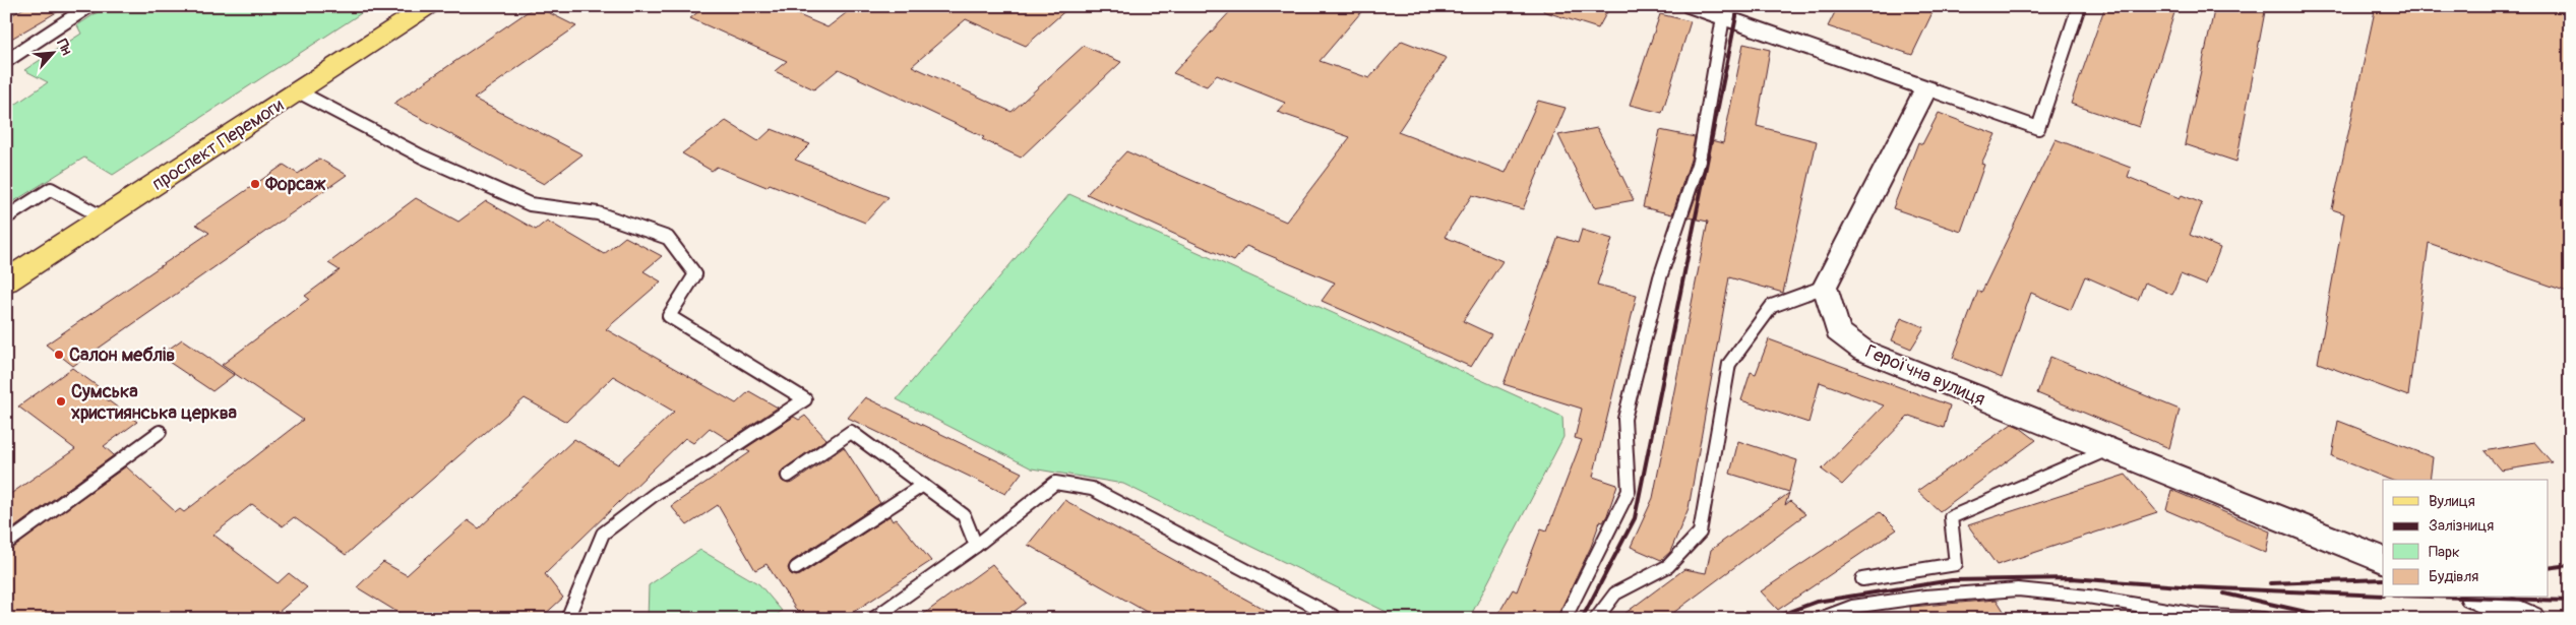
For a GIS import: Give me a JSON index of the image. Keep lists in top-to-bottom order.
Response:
{
  "streets": {
    "main road": ["проспект Перемоги"],
    "street": ["Героїчна вулиця"]
  },
  "places": ["Форсаж", "Салон меблів", "Сумська християнська церква"],
  "legend": [
    "Вулиця",
    "Залізниця",
    "Парк",
    "Будівля"
  ],
  "north": "top right"
}
